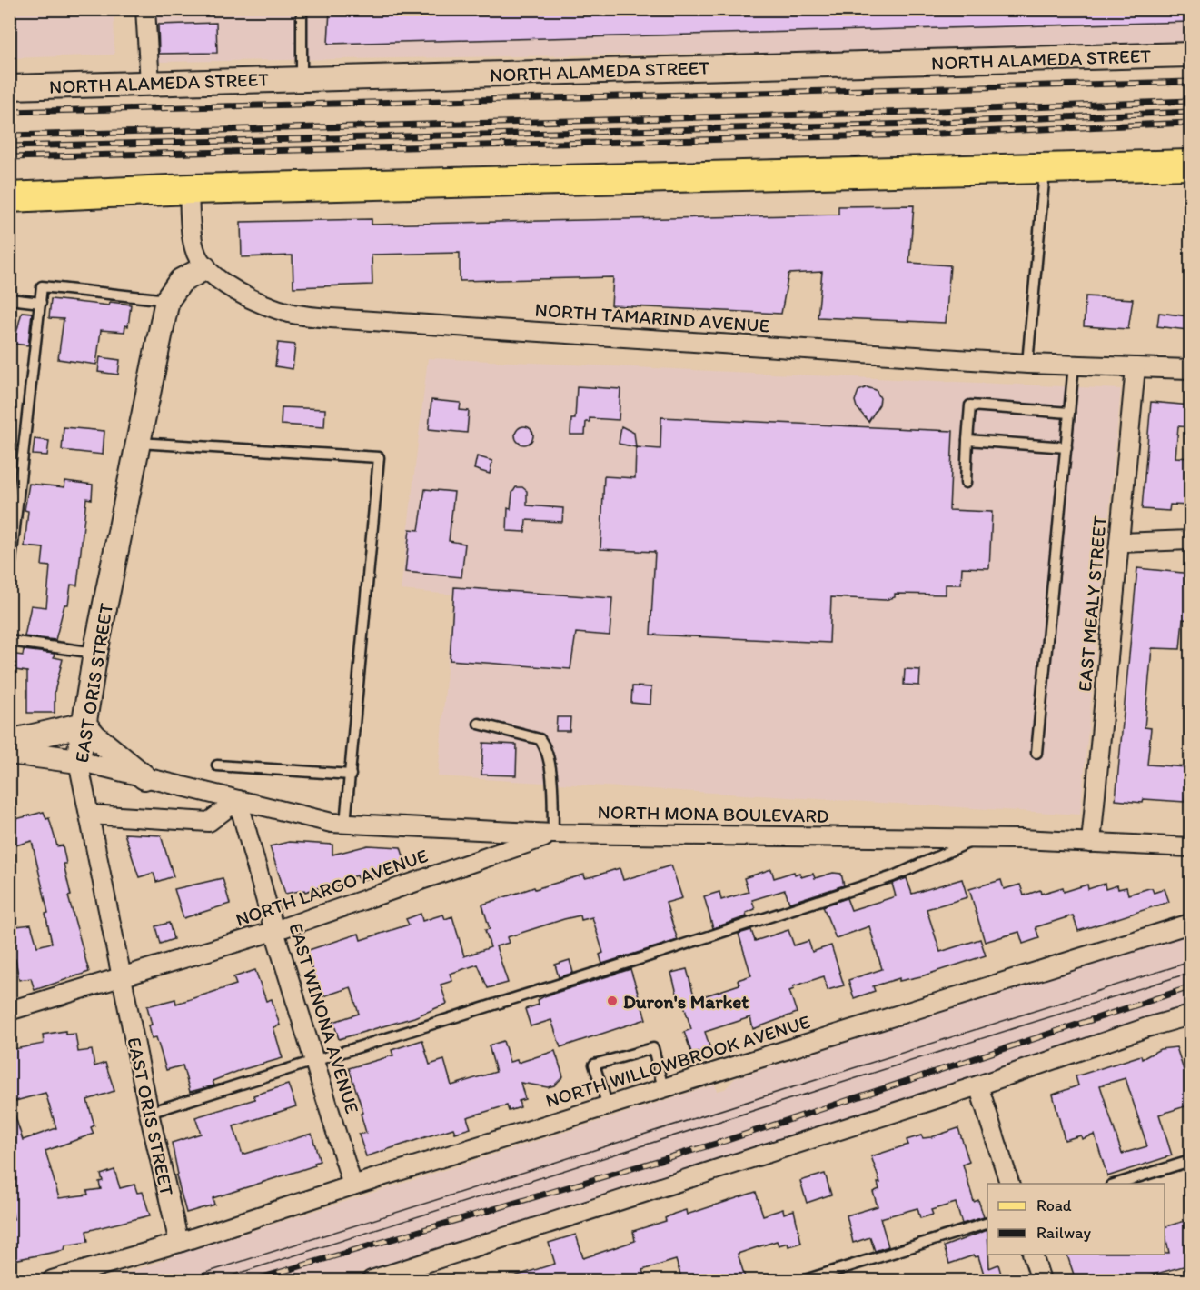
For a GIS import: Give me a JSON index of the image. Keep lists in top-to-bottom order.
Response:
{
  "streets": {
    "street": [
      "NORTH ALAMEDA STREET",
      "NORTH TAMARIND AVENUE",
      "EAST MEALY STREET",
      "EAST ORIS STREET",
      "NORTH MONA BOULEVARD",
      "NORTH LARGO AVENUE",
      "EAST WINONA AVENUE",
      "NORTH WILLOWBROOK AVENUE"
    ]
  },
  "crossings": [
    ["NORTH TAMARIND AVENUE", "EAST MEALY STREET"],
    ["NORTH TAMARIND AVENUE", "EAST ORIS STREET"],
    ["EAST MEALY STREET", "NORTH MONA BOULEVARD"],
    ["EAST ORIS STREET", "NORTH MONA BOULEVARD"],
    ["EAST ORIS STREET", "NORTH LARGO AVENUE"],
    ["EAST ORIS STREET", "NORTH WILLOWBROOK AVENUE"],
    ["NORTH MONA BOULEVARD", "NORTH LARGO AVENUE"],
    ["NORTH MONA BOULEVARD", "EAST WINONA AVENUE"],
    ["NORTH LARGO AVENUE", "EAST WINONA AVENUE"],
    ["EAST WINONA AVENUE", "NORTH WILLOWBROOK AVENUE"]
  ],
  "places": ["Duron's Market"],
  "legend": ["Road", "Railway"]
}
